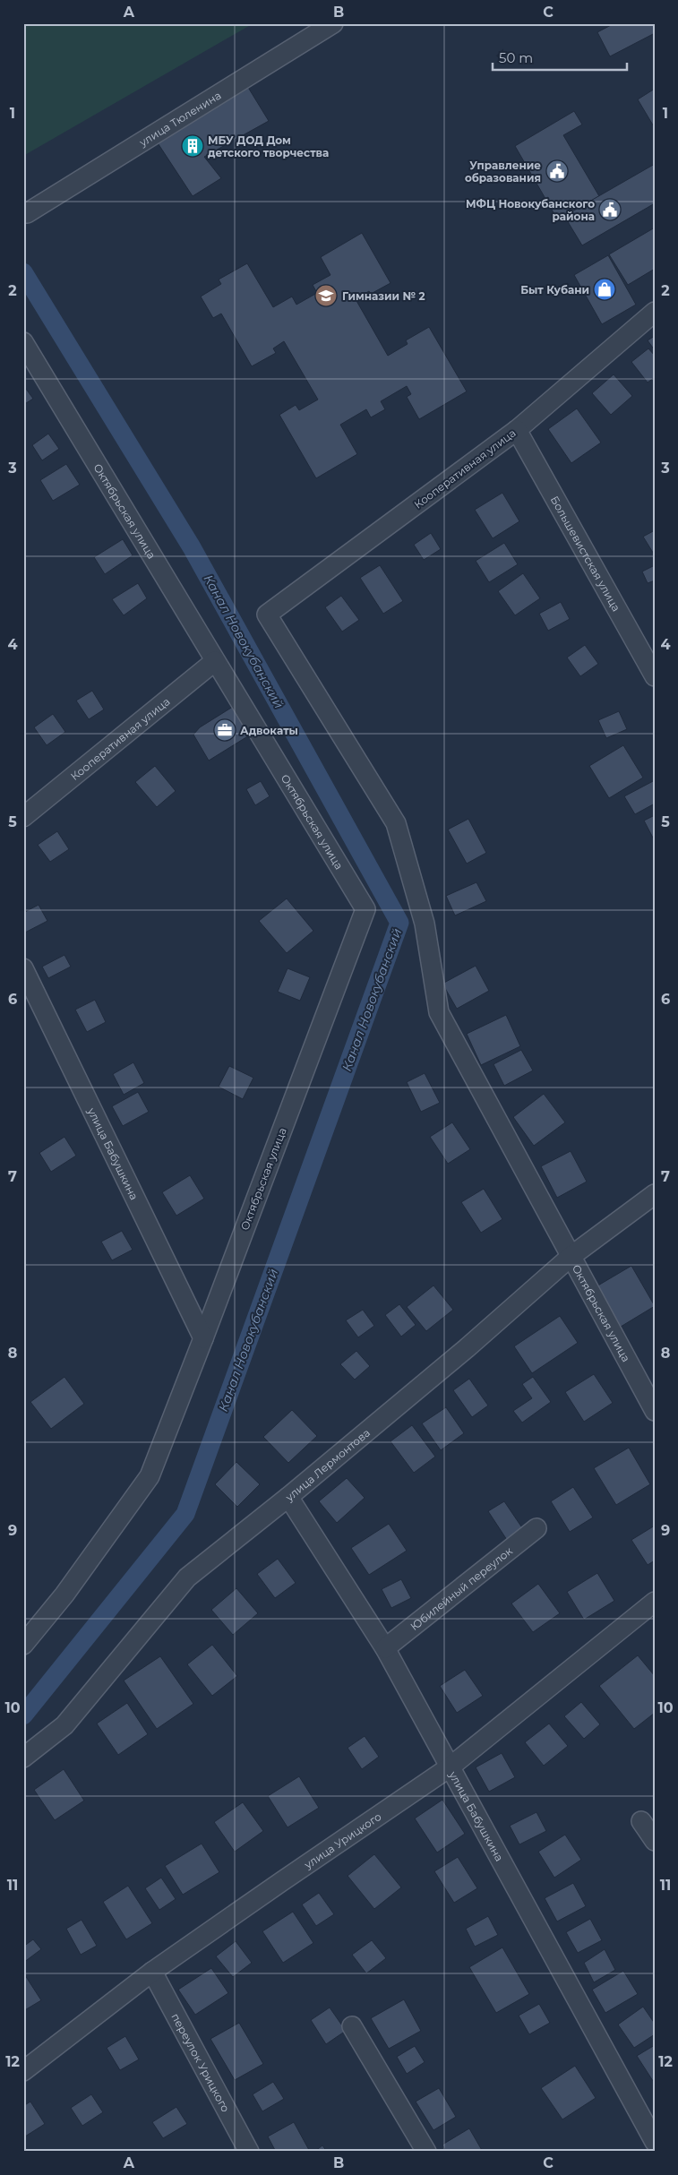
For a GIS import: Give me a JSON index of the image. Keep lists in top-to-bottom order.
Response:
{
  "streets": {
    "street": [
      "улица Тюленина",
      "Кооперативная улица",
      "Октябрьская улица",
      "Большевистская улица",
      "улица Бабушкина",
      "улица Лермонтова",
      "Юбилейный переулок",
      "улица Урицкого",
      "переулок Урицкого"
    ]
  },
  "crossings": [
    ["Кооперативная улица", "Октябрьская улица"],
    ["Кооперативная улица", "Большевистская улица"],
    ["Октябрьская улица", "улица Бабушкина"],
    ["Октябрьская улица", "улица Лермонтова"],
    ["улица Бабушкина", "улица Лермонтова"],
    ["улица Бабушкина", "Юбилейный переулок"],
    ["улица Бабушкина", "улица Урицкого"],
    ["улица Урицкого", "переулок Урицкого"]
  ],
  "water": ["Канал Новокубанский"],
  "places": {
    "building": ["МБУ ДОД Дом детского творчества"],
    "public building": ["Управление образования", "МФЦ Новокубанского района"],
    "shop": ["Быт Кубани"],
    "school or university": ["Гимназии № 2"],
    "office": ["Адвокаты"]
  },
  "scale_bar": "50 m",
  "grid": {
    "columns": ["A", "B", "C"],
    "rows": [
      "1",
      "2",
      "3",
      "4",
      "5",
      "6",
      "7",
      "8",
      "9",
      "10",
      "11",
      "12"
    ]
  }
}
